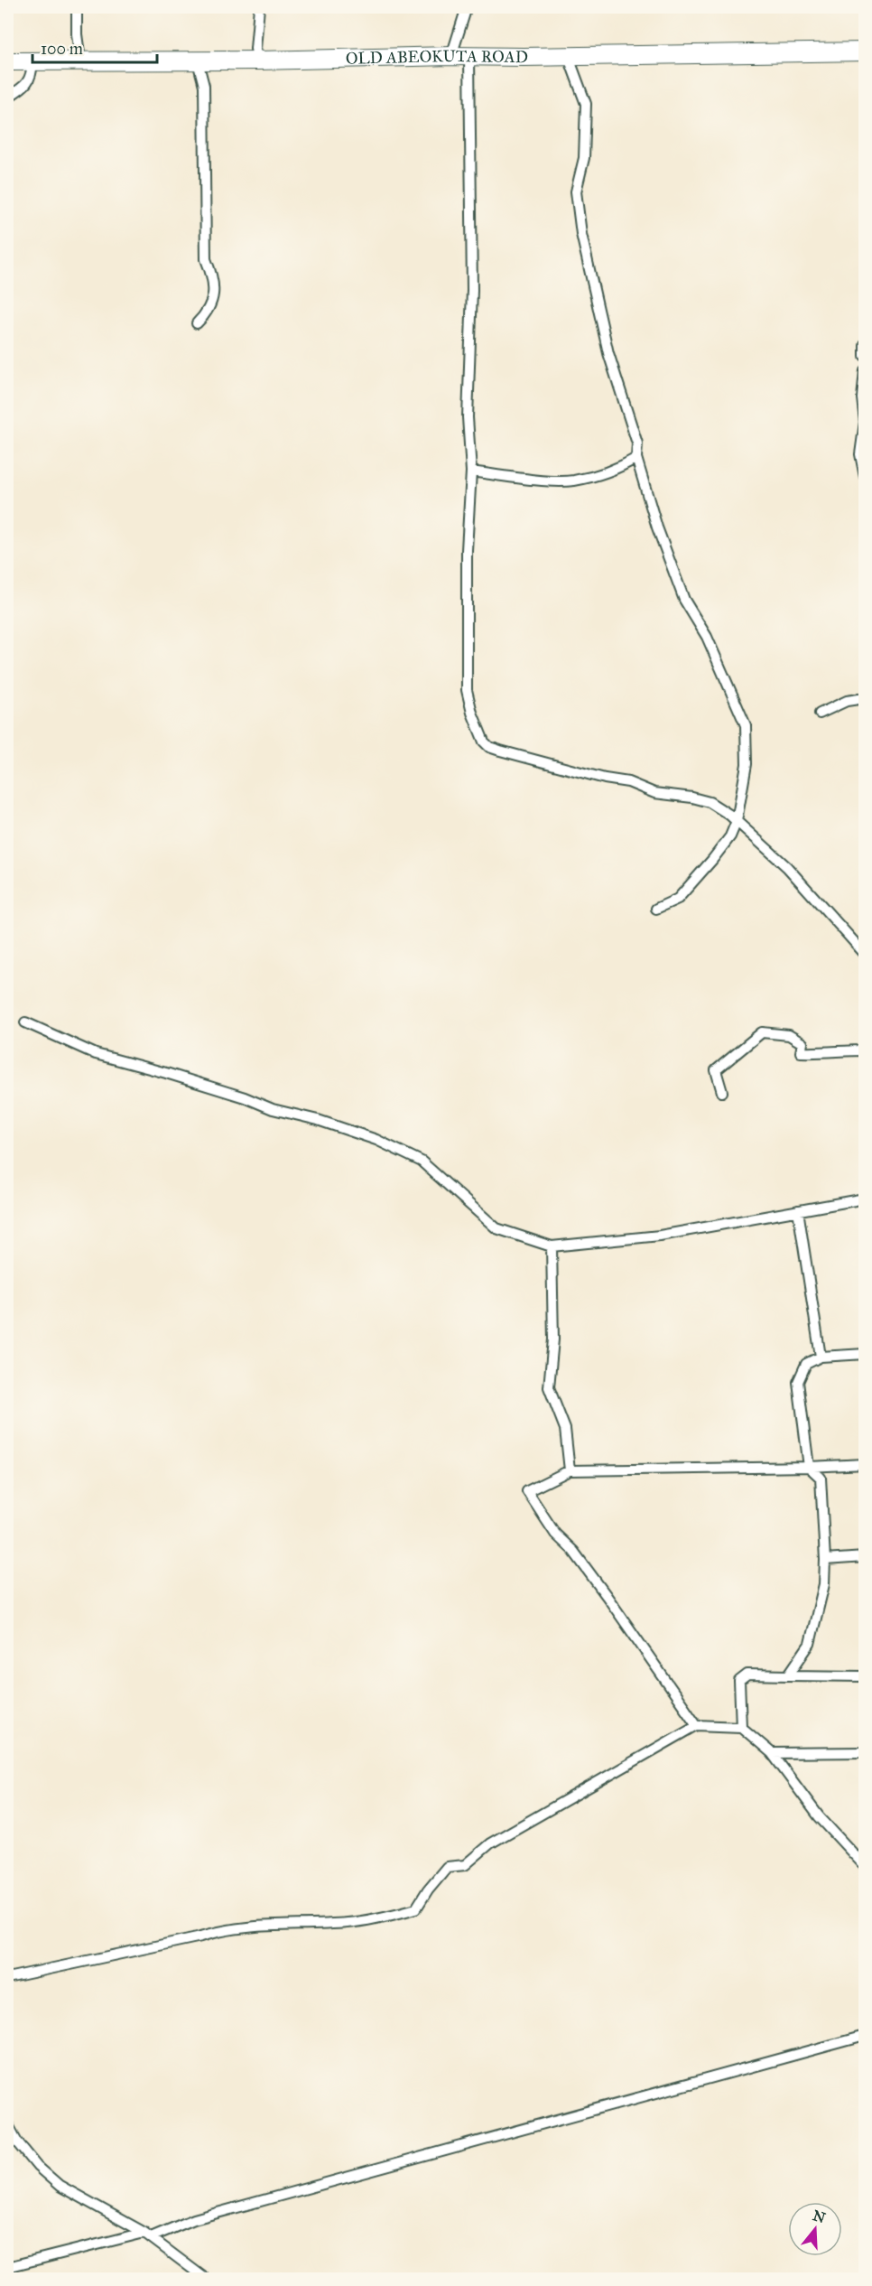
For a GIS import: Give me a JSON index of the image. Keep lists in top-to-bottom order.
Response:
{
  "streets": {
    "highway": ["OLD ABEOKUTA ROAD"]
  },
  "scale_bar": "100 m",
  "north": "top"
}
